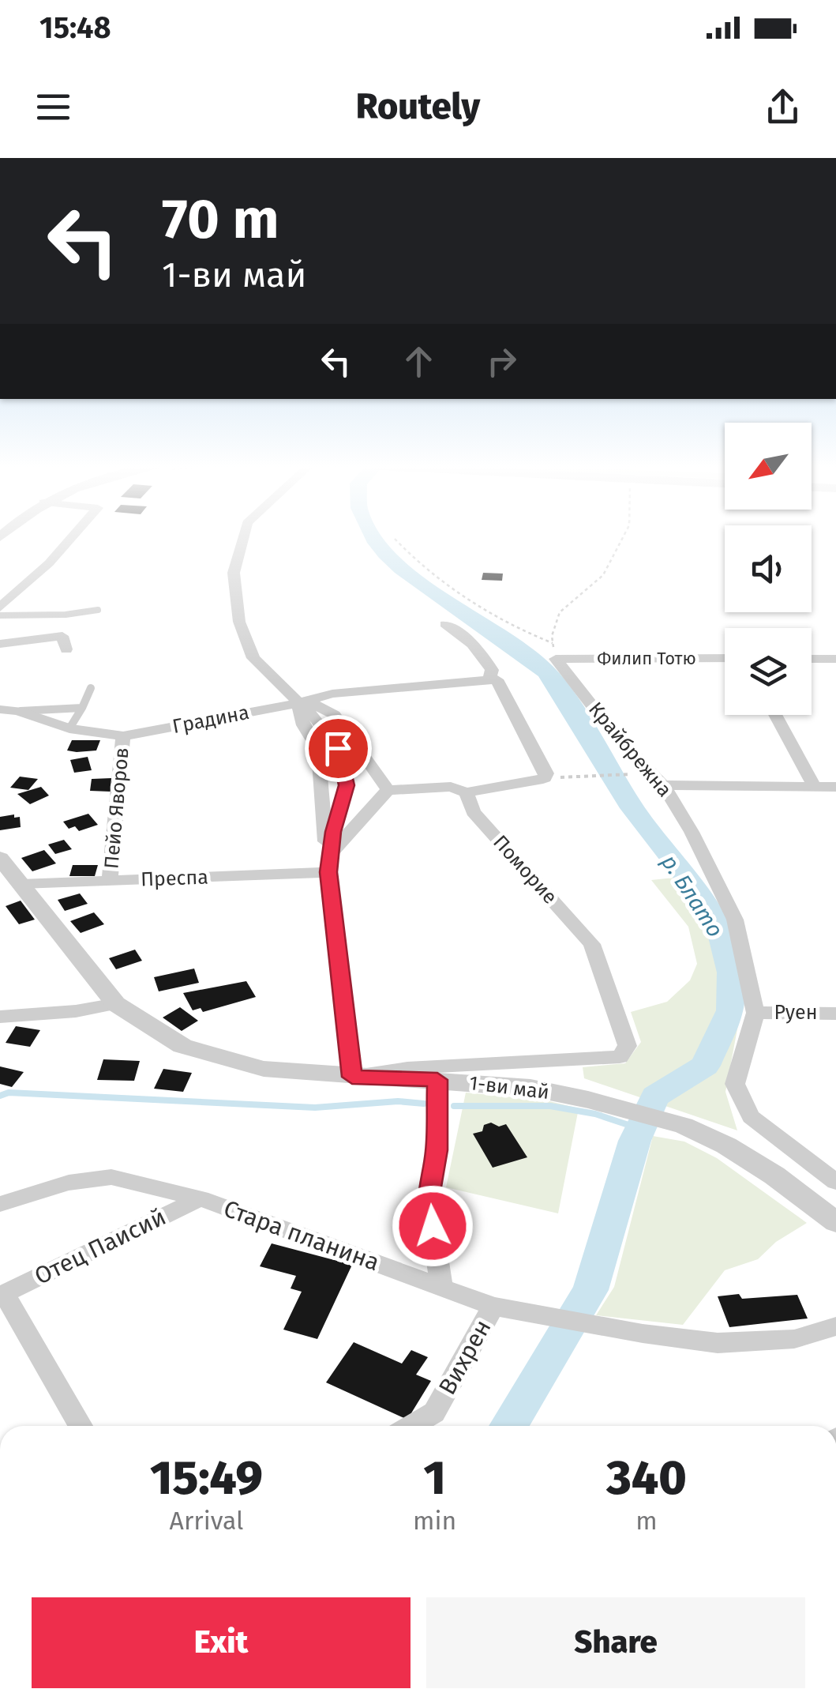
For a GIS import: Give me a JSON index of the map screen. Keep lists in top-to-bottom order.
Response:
{
  "streets": {
    "street": [
      "Филип Тотю",
      "Градина",
      "Крайбрежна",
      "Пейо Яворов",
      "Поморие",
      "Преспа",
      "Руен",
      "1-ви май",
      "Стара планина",
      "Отец Паисий",
      "Вихрен"
    ]
  },
  "crossings": [
    ["Филип Тотю", "Крайбрежна"],
    ["Градина", "Пейо Яворов"],
    ["Крайбрежна", "Руен"],
    ["Пейо Яворов", "Преспа"],
    ["Поморие", "1-ви май"],
    ["Преспа", "1-ви май"],
    ["Стара планина", "Отец Паисий"],
    ["Стара планина", "Вихрен"]
  ],
  "water": ["р. Блато"],
  "north": "bottom left",
  "page": {
    "status": "15:48",
    "header": "Routely",
    "turn": ["70 m", "1-ви май"],
    "eta": [
      "15:49",
      "Arrival",
      "1",
      "min",
      "340",
      "m"
    ],
    "buttons": ["Exit", "Share"]
  }
}
